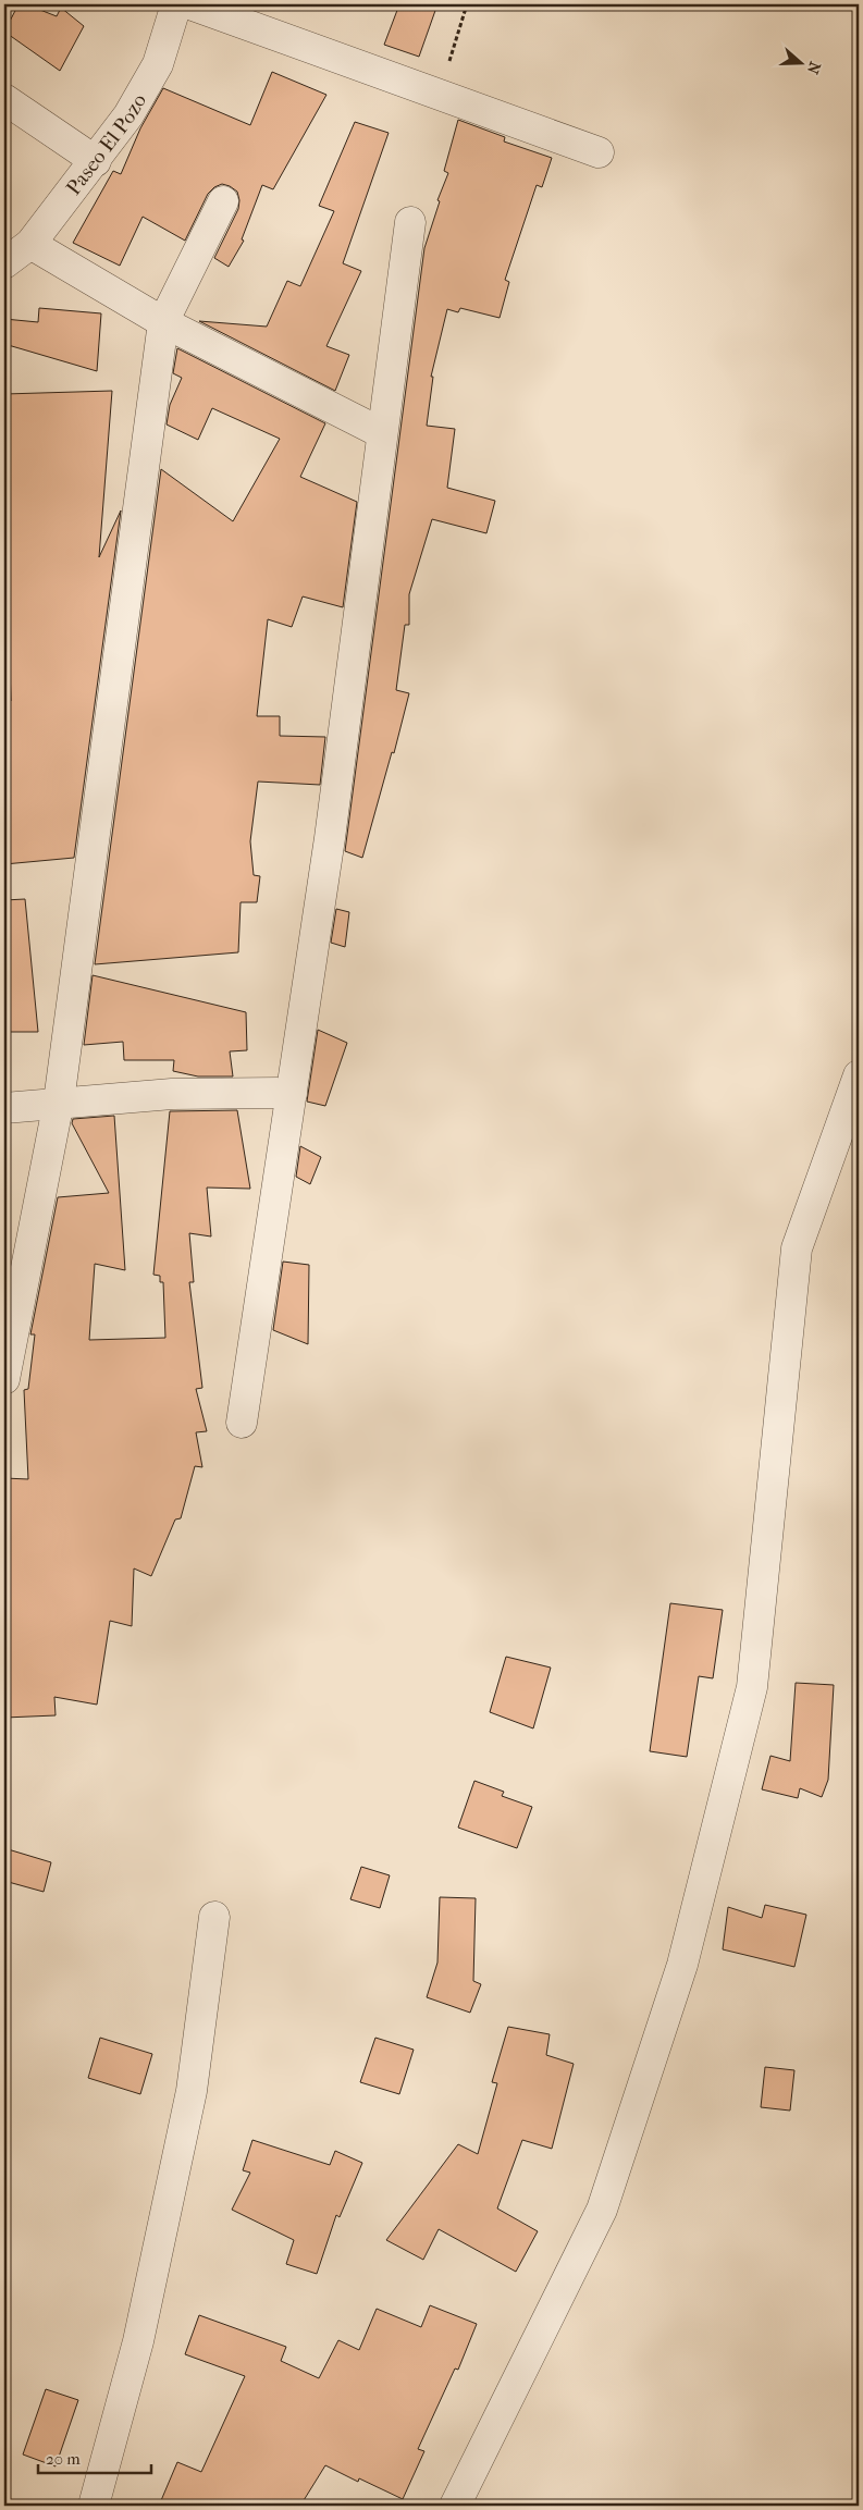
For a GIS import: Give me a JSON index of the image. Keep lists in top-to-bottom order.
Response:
{
  "streets": {
    "street": ["Paseo El Pozo"]
  },
  "scale_bar": "20 m",
  "north": "right"
}
